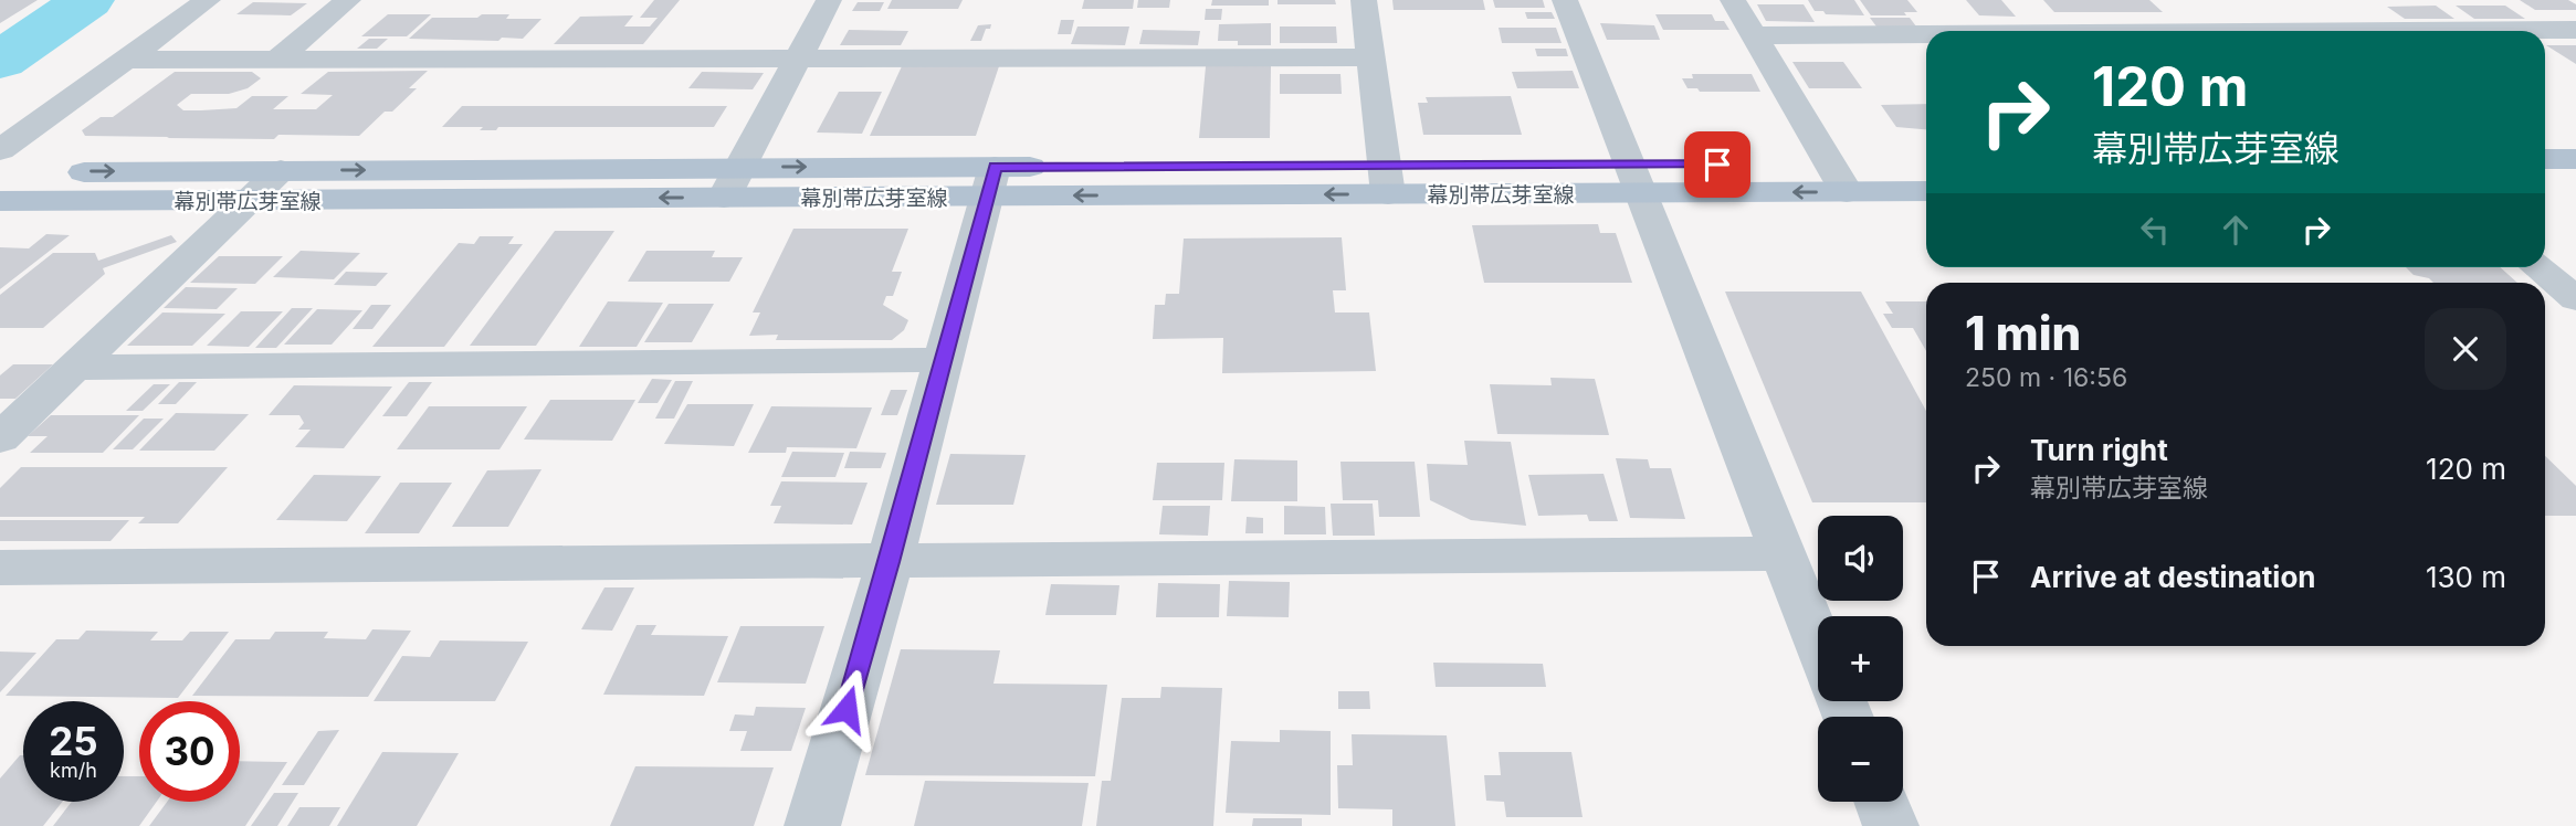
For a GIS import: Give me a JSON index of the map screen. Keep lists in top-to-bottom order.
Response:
{
  "streets": {
    "main road": ["幕別帯広芽室線"]
  },
  "page": {
    "turn": ["120 m", "幕別帯広芽室線"],
    "heading": ["1 min", "250 m · 16:56"],
    "list": [
      {
        "name": "Turn right",
        "note": "幕別帯広芽室線",
        "value": "120 m"
      },
      {
        "name": "Arrive at destination",
        "value": "130 m"
      }
    ],
    "map_buttons": ["+", "−"],
    "speed": "25 km/h",
    "limit": "30"
  }
}
